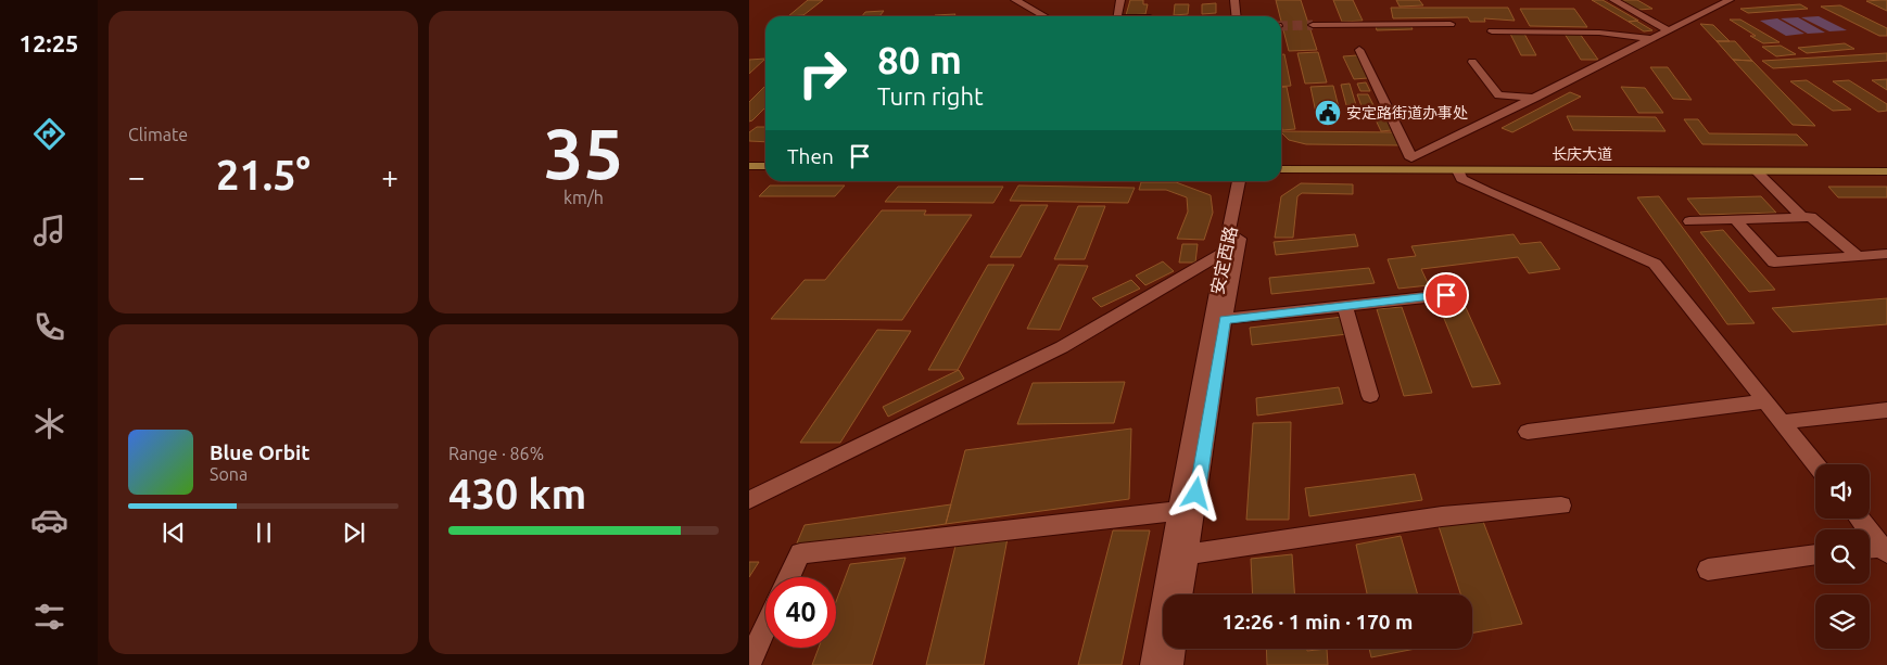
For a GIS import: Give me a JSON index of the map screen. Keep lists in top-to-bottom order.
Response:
{
  "streets": {
    "main road": ["长庆大道"],
    "street": ["安定西路"]
  },
  "places": {
    "public building": ["安定路街道办事处"]
  },
  "page": {
    "tabs": "12:25",
    "tile": [
      "Climate",
      ["35", "km/h"],
      ["Range · 86%", "430 km"]
    ],
    "turn": ["80 m", "Turn right"],
    "then": "Then",
    "heat": ["−", "21.5°", "+"],
    "song": ["Blue Orbit", "Sona"],
    "limit": "40",
    "trip": "12:26 · 1 min · 170 m"
  }
}
